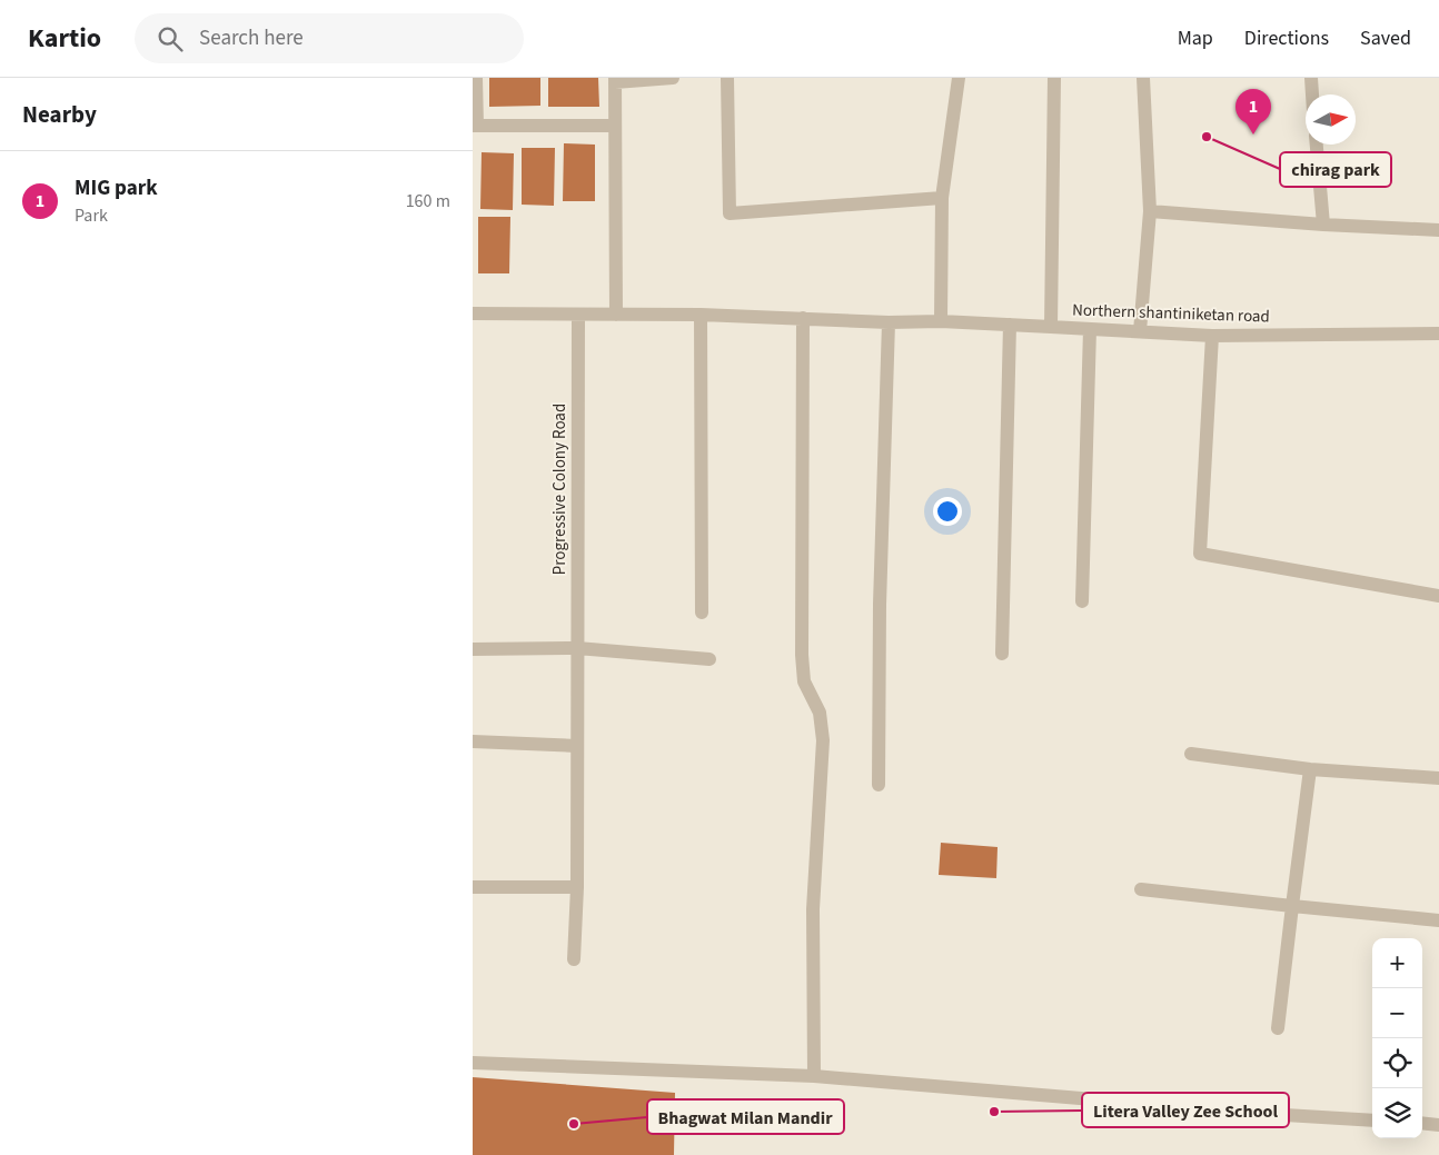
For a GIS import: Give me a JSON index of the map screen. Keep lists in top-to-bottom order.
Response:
{
  "streets": {
    "street": ["Northern shantiniketan road", "Progressive Colony Road"]
  },
  "places": ["chirag park", "Litera Valley Zee School", "Bhagwat Milan Mandir"],
  "north": "right",
  "page": {
    "header": "Kartio",
    "search": "Search here",
    "nav": ["Map", "Directions", "Saved"],
    "heading": "Nearby",
    "pins": "1",
    "list": [
      {
        "mark": "1",
        "name": "MIG park",
        "note": "Park",
        "value": "160 m"
      }
    ],
    "map_buttons": ["+", "−"]
  }
}
